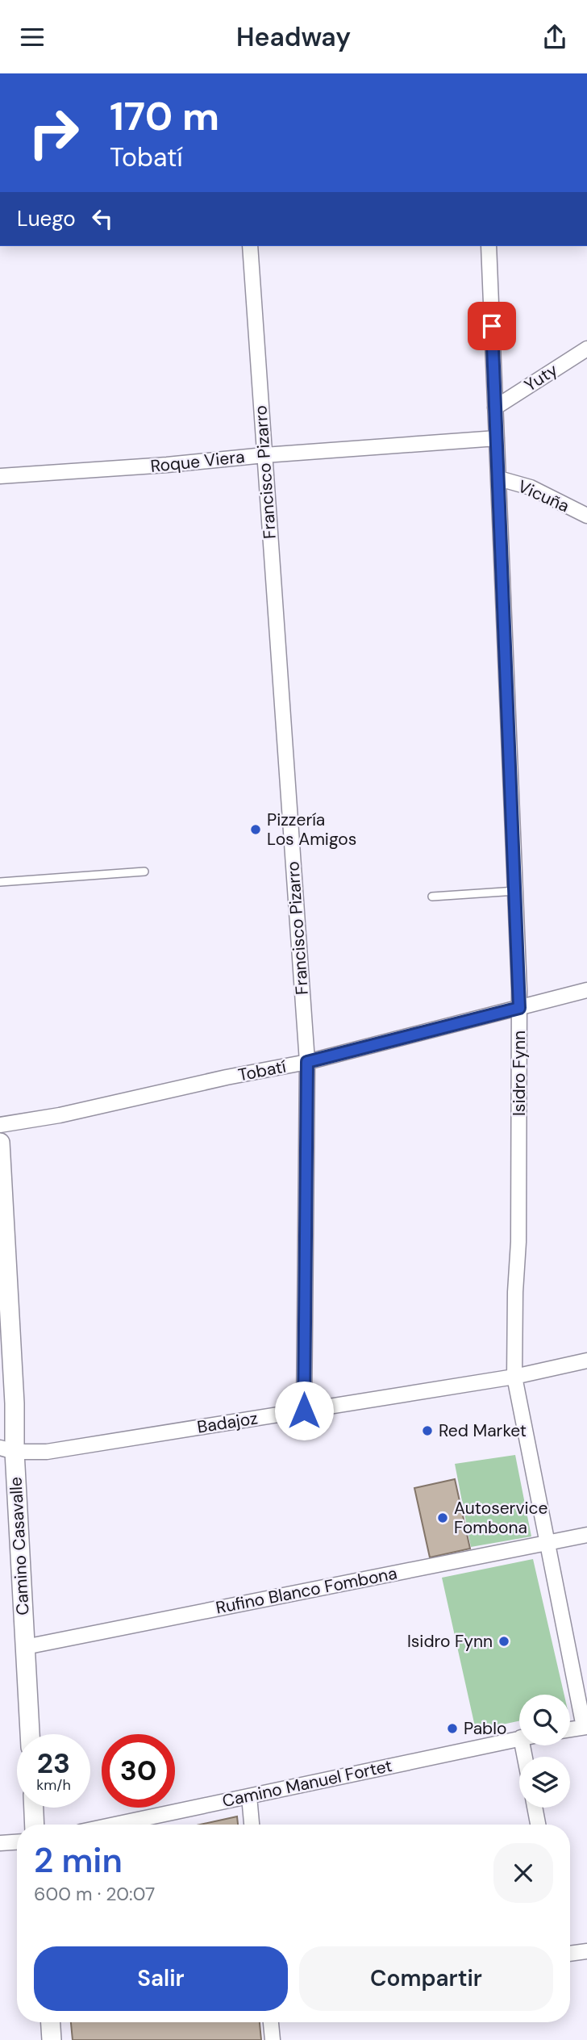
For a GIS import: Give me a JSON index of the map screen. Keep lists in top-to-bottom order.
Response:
{
  "streets": {
    "street": [
      "Yuty",
      "Roque Viera",
      "Francisco Pizarro",
      "Vicuña",
      "Tobatí",
      "Isidro Fynn",
      "Badajoz",
      "Camino Casavalle",
      "Rufino Blanco Fombona",
      "Camino Manuel Fortet"
    ]
  },
  "crossings": [
    ["Yuty", "Isidro Fynn"],
    ["Roque Viera", "Francisco Pizarro"],
    ["Roque Viera", "Isidro Fynn"],
    ["Francisco Pizarro", "Tobatí"],
    ["Francisco Pizarro", "Badajoz"],
    ["Vicuña", "Isidro Fynn"],
    ["Tobatí", "Isidro Fynn"],
    ["Isidro Fynn", "Badajoz"],
    ["Isidro Fynn", "Rufino Blanco Fombona"],
    ["Badajoz", "Camino Casavalle"],
    ["Camino Casavalle", "Rufino Blanco Fombona"]
  ],
  "places": [
    "Pizzería Los Amigos",
    "Red Market",
    "Autoservice Fombona",
    "Isidro Fynn",
    "Pablo"
  ],
  "page": {
    "header": "Headway",
    "turn": ["170 m", "Tobatí"],
    "then": "Luego",
    "speed": "23 km/h",
    "limit": "30",
    "heading": ["2 min", "600 m · 20:07"],
    "buttons": ["Salir", "Compartir"]
  }
}
